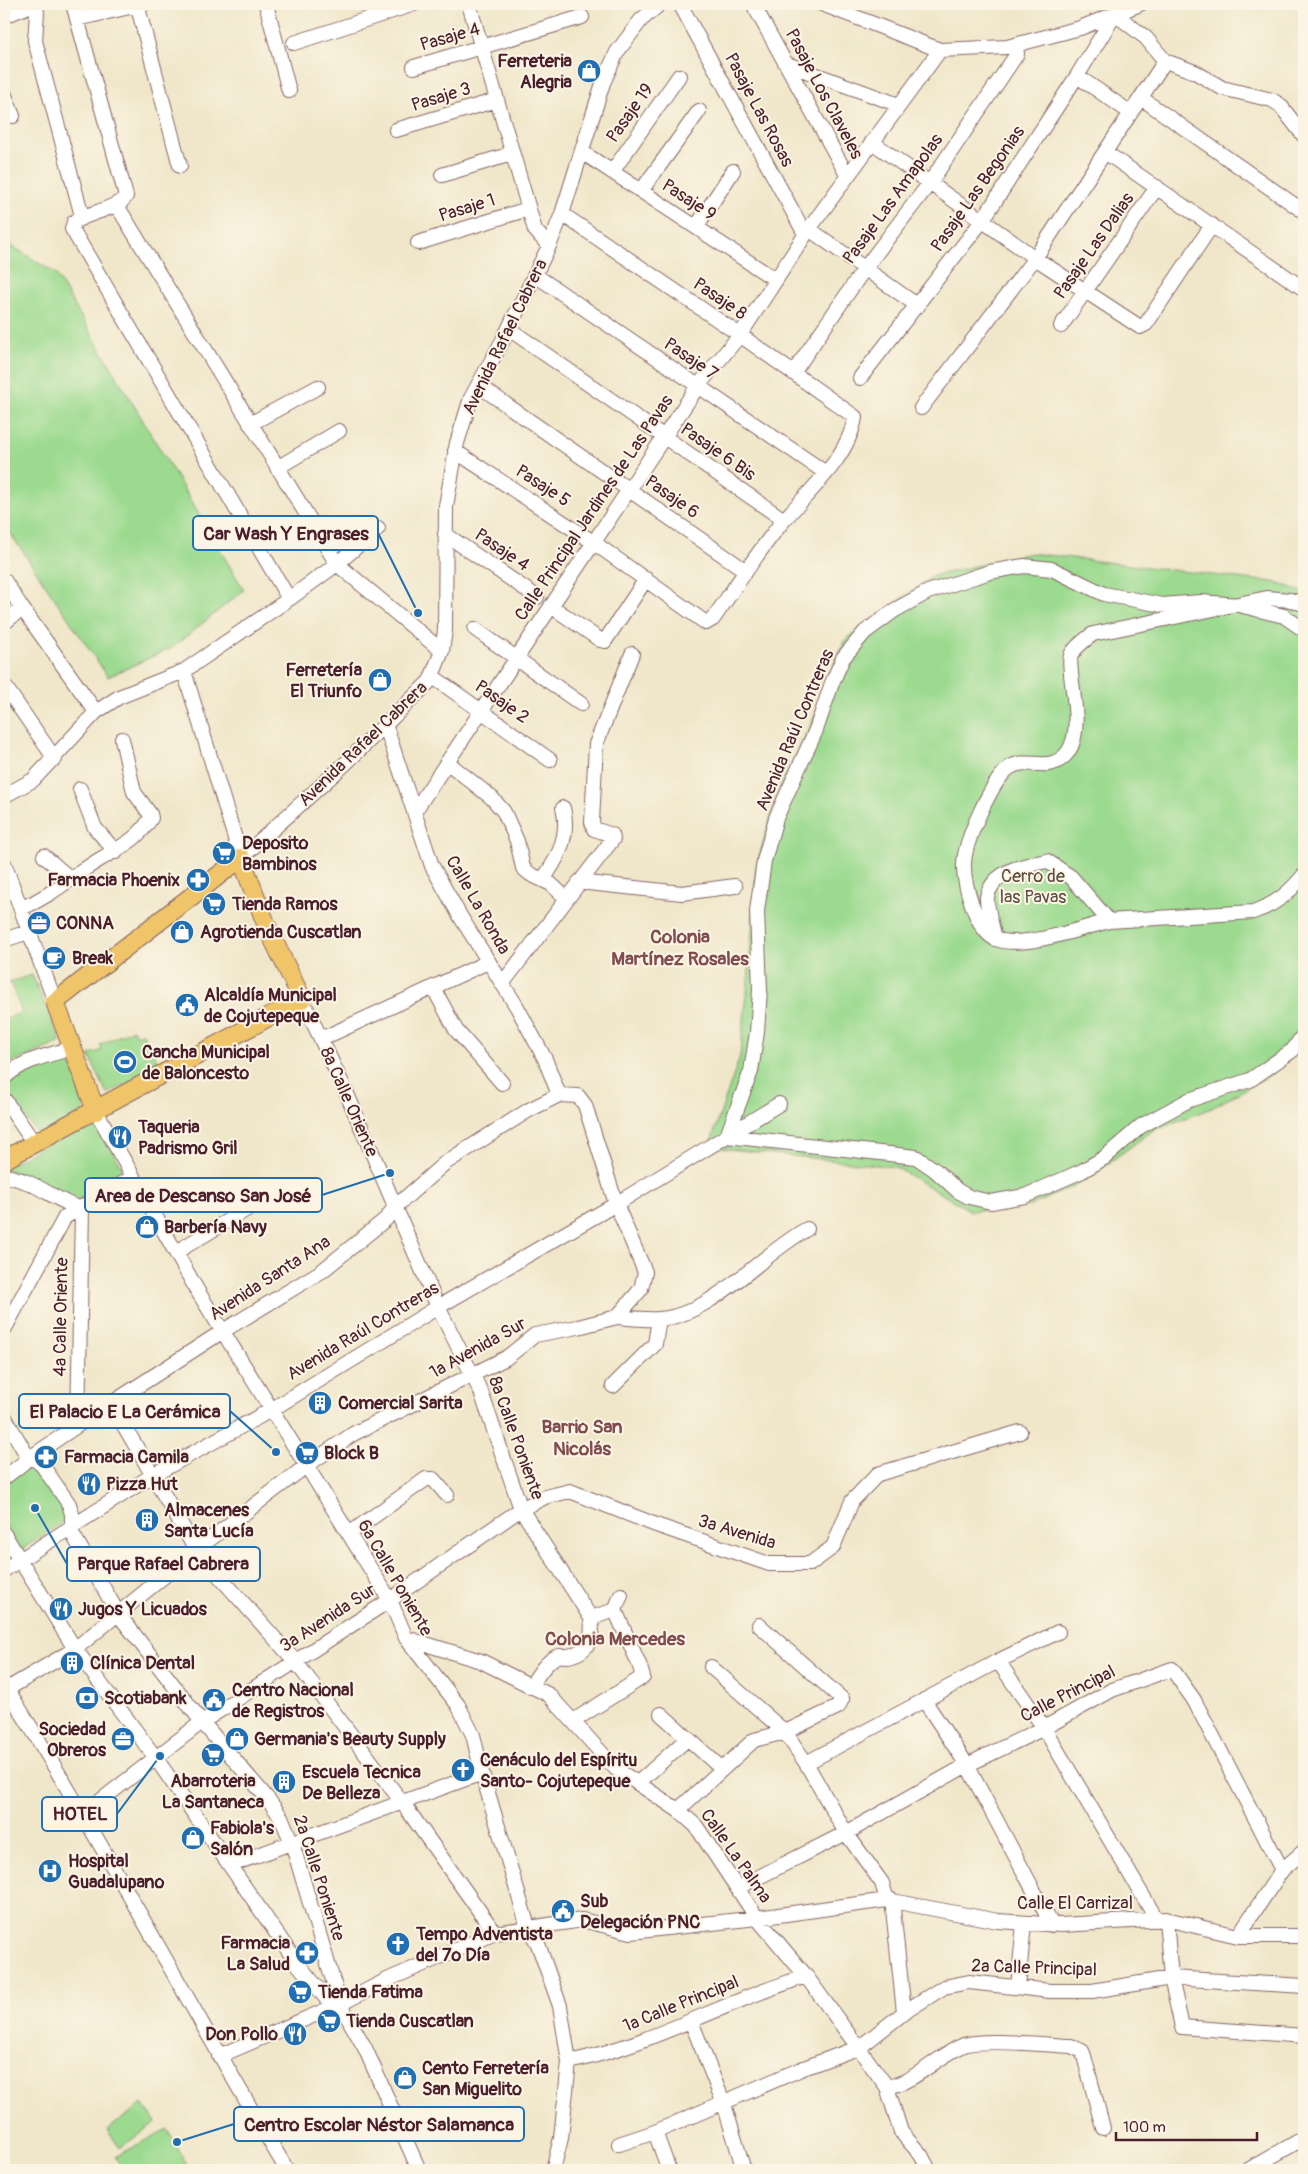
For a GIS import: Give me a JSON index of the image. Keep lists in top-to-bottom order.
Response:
{
  "streets": {
    "main road": ["Avenida Rafael Cabrera", "8a Calle Oriente"],
    "street": [
      "Pasaje 4",
      "Pasaje Los Claveles",
      "Pasaje 3",
      "Pasaje Las Rosas",
      "Pasaje 19",
      "Pasaje Las Begonias",
      "Pasaje Las Amapolas",
      "Pasaje 9",
      "Pasaje 1",
      "Pasaje Las Dalias",
      "Pasaje 8",
      "Pasaje 7",
      "Pasaje 6 Bis",
      "Pasaje 5",
      "Pasaje 6",
      "Calle Principal Jardines de Las Pavas",
      "Pasaje 2",
      "Avenida Raúl Contreras",
      "Calle La Ronda",
      "Avenida Santa Ana",
      "4a Calle Oriente",
      "1a Avenida Sur",
      "8a Calle Poniente",
      "3a Avenida",
      "6a Calle Poniente",
      "3a Avenida Sur",
      "Calle Principal",
      "Calle La Palma",
      "2a Calle Poniente",
      "Calle El Carrizal",
      "2a Calle Principal",
      "1a Calle Principal"
    ]
  },
  "crossings": [
    ["Pasaje 4", "Avenida Rafael Cabrera"],
    ["Pasaje Los Claveles", "Calle Principal Jardines de Las Pavas"],
    ["Pasaje Las Rosas", "Calle Principal Jardines de Las Pavas"],
    ["Pasaje 19", "Pasaje 9"],
    ["Pasaje Las Amapolas", "Pasaje 8"],
    ["Pasaje 9", "Avenida Rafael Cabrera"],
    ["Pasaje 9", "Calle Principal Jardines de Las Pavas"],
    ["Pasaje 8", "Avenida Rafael Cabrera"],
    ["Pasaje 8", "Pasaje 7"],
    ["Pasaje 8", "Calle Principal Jardines de Las Pavas"],
    ["Avenida Rafael Cabrera", "Pasaje 7"],
    ["Avenida Rafael Cabrera", "Pasaje 6 Bis"],
    ["Avenida Rafael Cabrera", "Pasaje 5"],
    ["Avenida Rafael Cabrera", "Pasaje 6"],
    ["Avenida Rafael Cabrera", "Pasaje 2"],
    ["Avenida Rafael Cabrera", "Calle La Ronda"],
    ["Avenida Rafael Cabrera", "8a Calle Oriente"],
    ["Pasaje 7", "Calle Principal Jardines de Las Pavas"],
    ["Pasaje 6 Bis", "Calle Principal Jardines de Las Pavas"],
    ["Pasaje 5", "Pasaje 6"],
    ["Pasaje 5", "Calle Principal Jardines de Las Pavas"],
    ["Pasaje 6", "Calle Principal Jardines de Las Pavas"],
    ["Calle Principal Jardines de Las Pavas", "Pasaje 2"],
    ["Calle Principal Jardines de Las Pavas", "Calle La Ronda"],
    ["Avenida Raúl Contreras", "8a Calle Oriente"],
    ["Avenida Raúl Contreras", "Avenida Santa Ana"],
    ["Avenida Raúl Contreras", "8a Calle Poniente"],
    ["Avenida Raúl Contreras", "6a Calle Poniente"],
    ["Avenida Raúl Contreras", "2a Calle Poniente"],
    ["Calle La Ronda", "Avenida Santa Ana"],
    ["8a Calle Oriente", "Avenida Santa Ana"],
    ["8a Calle Oriente", "8a Calle Poniente"],
    ["Avenida Santa Ana", "4a Calle Oriente"],
    ["Avenida Santa Ana", "6a Calle Poniente"],
    ["Avenida Santa Ana", "2a Calle Poniente"],
    ["1a Avenida Sur", "8a Calle Poniente"],
    ["1a Avenida Sur", "6a Calle Poniente"],
    ["1a Avenida Sur", "2a Calle Poniente"],
    ["8a Calle Poniente", "3a Avenida"],
    ["8a Calle Poniente", "3a Avenida Sur"],
    ["3a Avenida", "3a Avenida Sur"],
    ["6a Calle Poniente", "3a Avenida Sur"],
    ["6a Calle Poniente", "Calle La Palma"],
    ["6a Calle Poniente", "Calle El Carrizal"],
    ["6a Calle Poniente", "1a Calle Principal"],
    ["3a Avenida Sur", "2a Calle Poniente"],
    ["Calle Principal", "Calle La Palma"],
    ["Calle La Palma", "Calle El Carrizal"],
    ["Calle La Palma", "2a Calle Principal"],
    ["Calle La Palma", "1a Calle Principal"],
    ["2a Calle Poniente", "Calle El Carrizal"]
  ],
  "districts": ["Colonia Martínez Rosales", "Barrio San Nicolás", "Colonia Mercedes"],
  "parks": ["Cerro de las Pavas"],
  "places": {
    "shop": [
      "Ferreteria Alegria",
      "Ferretería El Triunfo",
      "Agrotienda Cuscatlan",
      "Barbería Navy",
      "Germania's Beauty Supply",
      "Fabiola's Salón",
      "Cento Ferretería San Miguelito"
    ],
    "other": [
      "Car Wash Y Engrases",
      "Area de Descanso San José",
      "El Palacio E La Cerámica",
      "Parque Rafael Cabrera",
      "HOTEL",
      "Centro Escolar Néstor Salamanca"
    ],
    "supermarket": [
      "Deposito Bambinos",
      "Tienda Ramos",
      "Block B",
      "Abarroteria La Santaneca",
      "Tienda Fatima",
      "Tienda Cuscatlan"
    ],
    "pharmacy": ["Farmacia Phoenix", "Farmacia Camila", "Farmacia La Salud"],
    "office": ["CONNA", "Sociedad Obreros"],
    "cafe": ["Break"],
    "public building": ["Alcaldía Municipal de Cojutepeque", "Centro Nacional de Registros", "Sub Delegación PNC"],
    "sports": ["Cancha Municipal de Baloncesto"],
    "restaurant": [
      "Taqueria Padrismo Gril",
      "Pizza Hut",
      "Jugos Y Licuados",
      "Don Pollo"
    ],
    "building": [
      "Comercial Sarita",
      "Almacenes Santa Lucía",
      "Clínica Dental",
      "Escuela Tecnica De Belleza"
    ],
    "bank": ["Scotiabank"],
    "church": ["Cenáculo del Espíritu Santo- Cojutepeque", "Tempo Adventista del 7º Día"],
    "hospital": ["Hospital Guadalupano"]
  },
  "scale_bar": "100 m"
}
